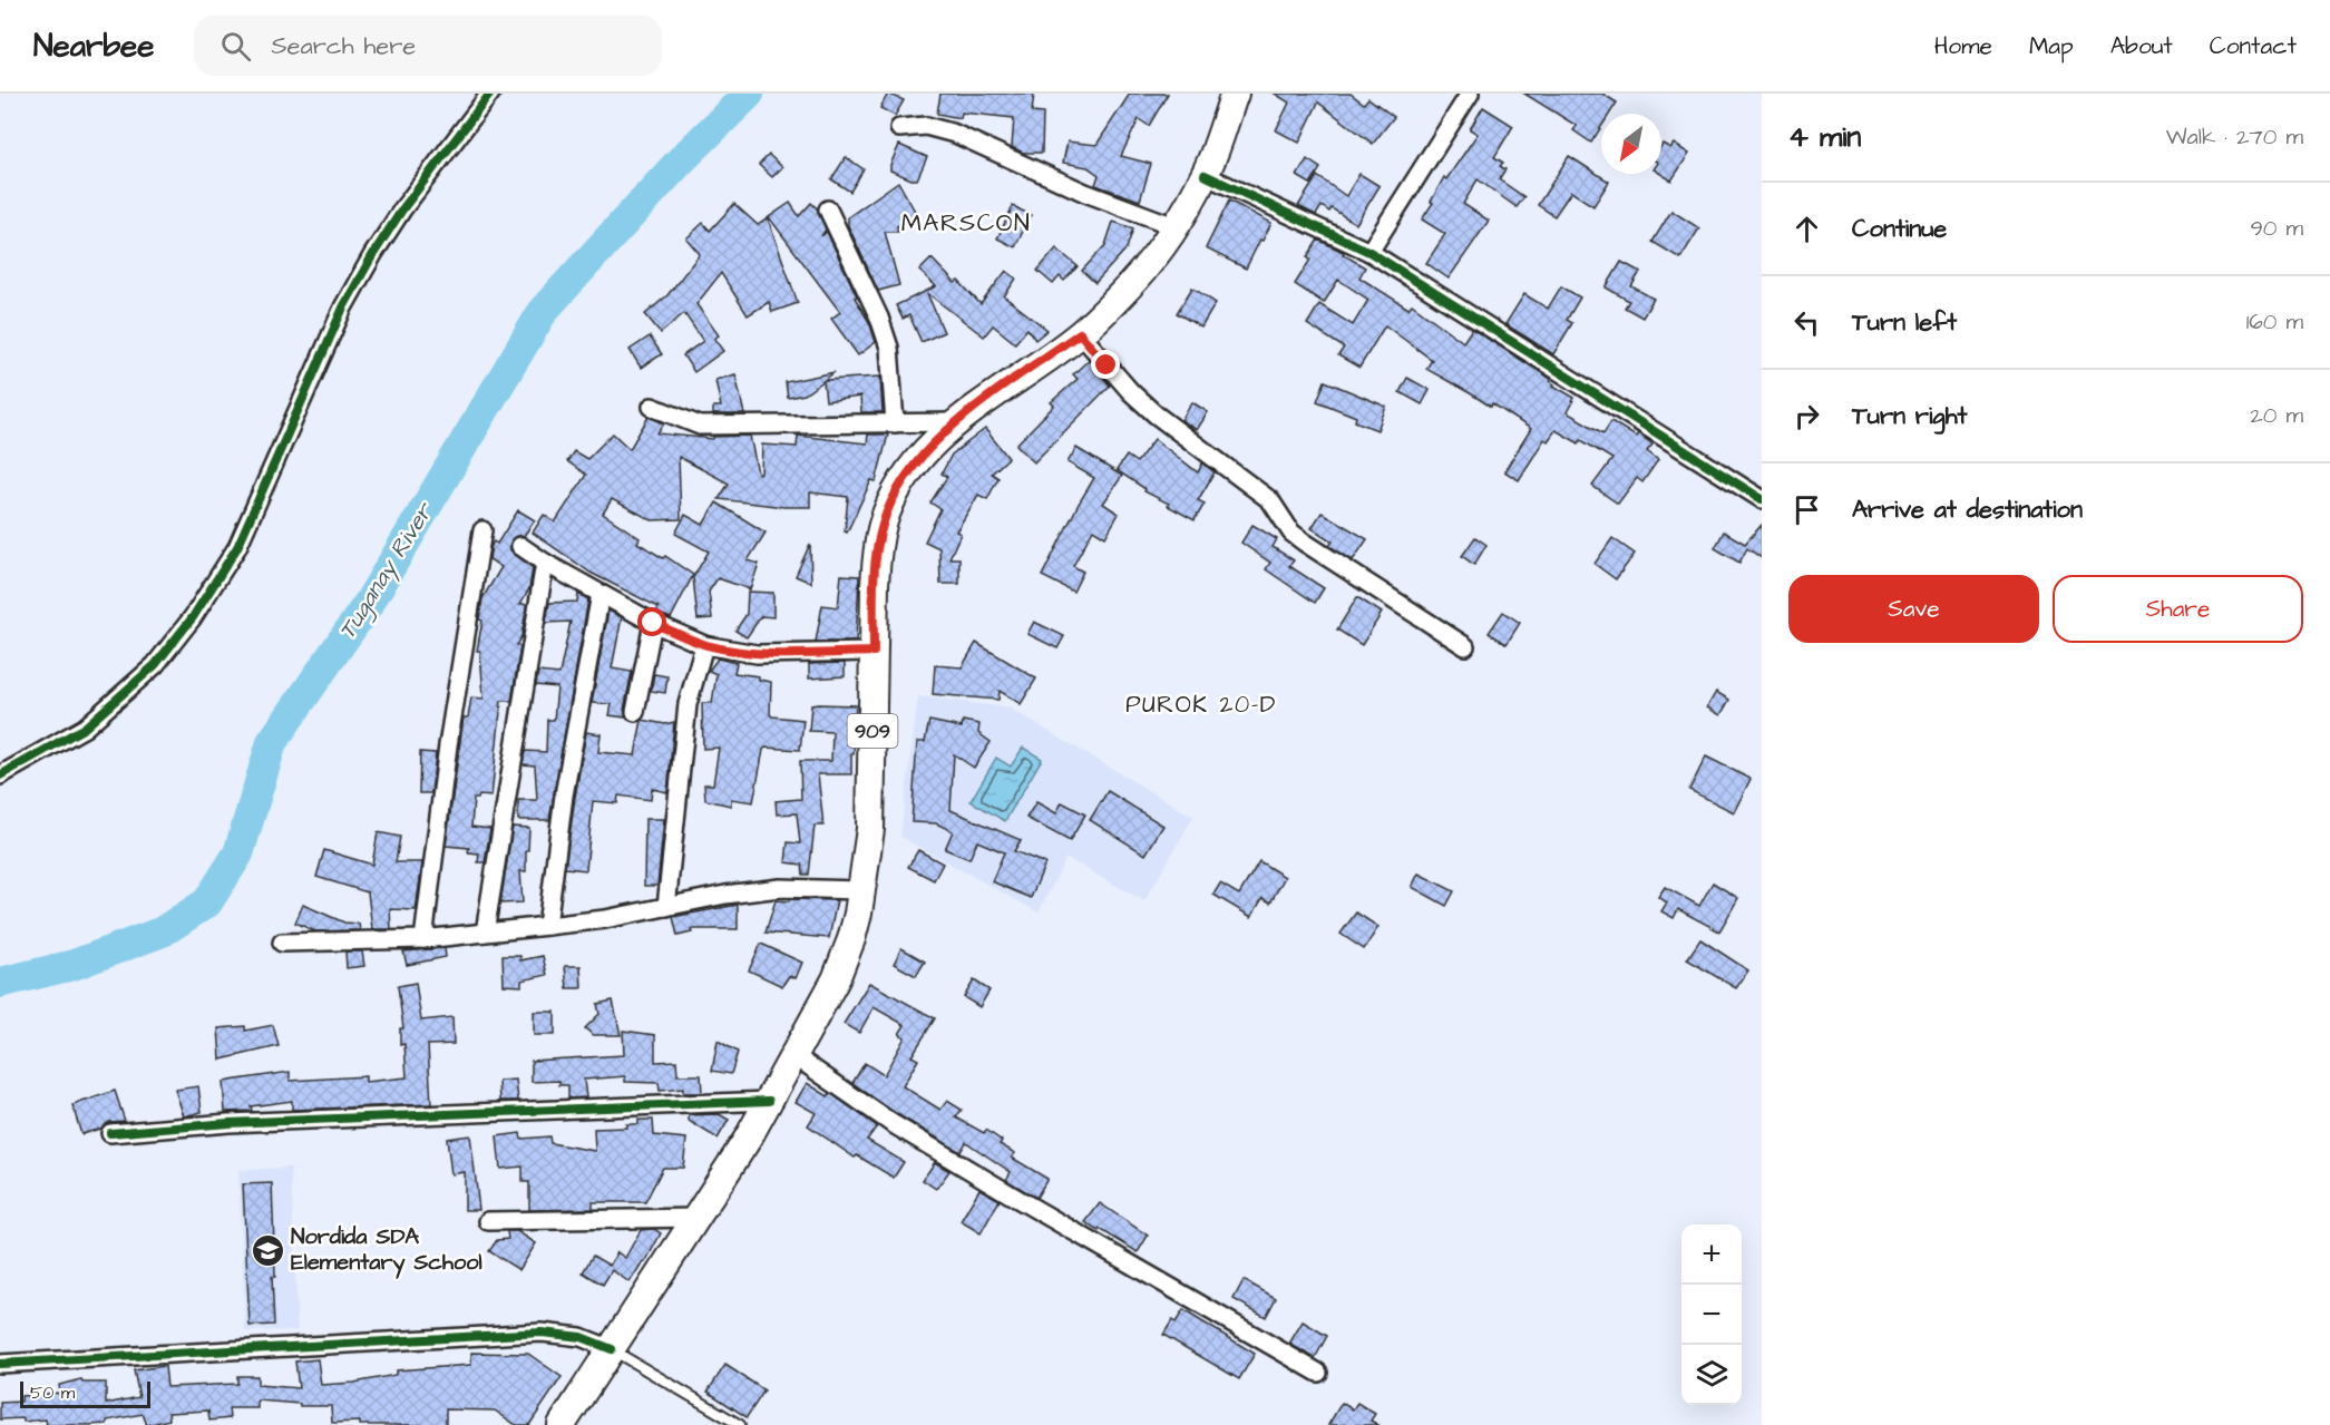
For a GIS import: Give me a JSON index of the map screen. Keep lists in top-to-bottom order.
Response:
{
  "streets": {
    "main road": ["909"]
  },
  "districts": ["MARSCON", "PUROK 20-D"],
  "water": ["Tuganay River"],
  "places": {
    "school or university": ["Nordida SDA Elementary School"]
  },
  "scale_bar": "50 m",
  "north": "bottom left",
  "page": {
    "header": "Nearbee",
    "search": "Search here",
    "nav": [
      "Home",
      "Map",
      "About",
      "Contact"
    ],
    "heading": ["4 min", "Walk · 270 m"],
    "list": [
      ["Continue", "90 m"],
      ["Turn left", "160 m"],
      ["Turn right", "20 m"],
      "Arrive at destination"
    ],
    "buttons": ["Save", "Share"],
    "map_buttons": ["+", "−"],
    "scale": "50 m"
  }
}
